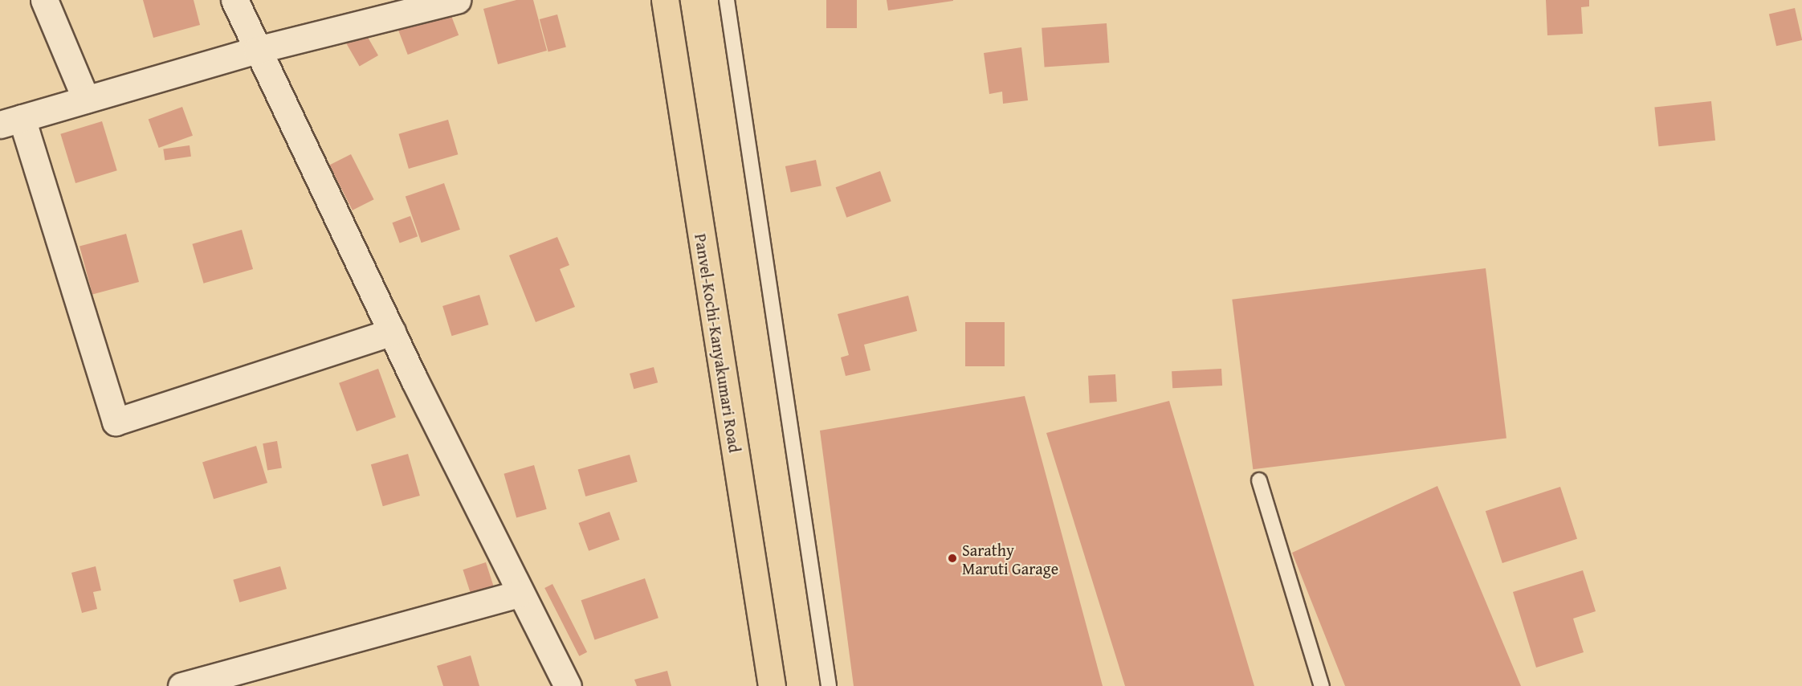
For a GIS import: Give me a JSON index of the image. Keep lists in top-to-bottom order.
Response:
{
  "streets": {
    "highway": ["Panvel-Kochi-Kanyakumari Road"]
  },
  "places": ["Sarathy Maruti Garage"]
}
